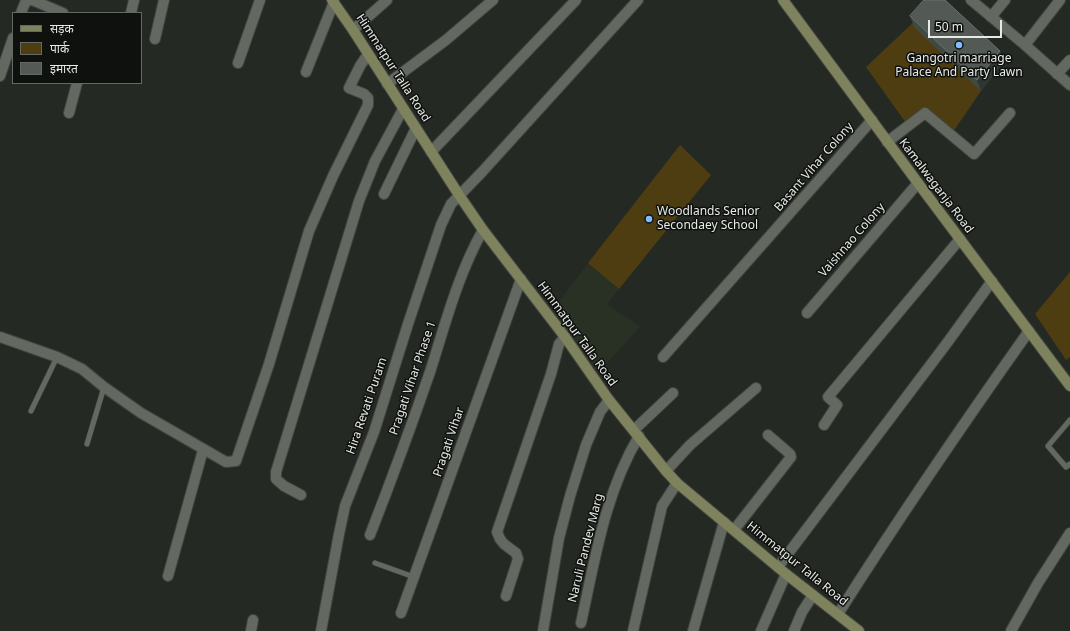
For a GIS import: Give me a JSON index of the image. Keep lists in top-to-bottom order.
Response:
{
  "streets": {
    "street": [
      "Himmatpur Talla Road",
      "Basant Vihar Colony",
      "Kamalwaganja Road",
      "Vaishnao Colony",
      "Pragati Vihar Phase 1",
      "Hira Revati Puram",
      "Pragati Vihar",
      "Naruli Pandev Marg"
    ]
  },
  "crossings": [
    ["Himmatpur Talla Road", "Pragati Vihar Phase 1"],
    ["Himmatpur Talla Road", "Hira Revati Puram"],
    ["Himmatpur Talla Road", "Pragati Vihar"],
    ["Himmatpur Talla Road", "Naruli Pandev Marg"],
    ["Basant Vihar Colony", "Kamalwaganja Road"],
    ["Kamalwaganja Road", "Vaishnao Colony"]
  ],
  "places": ["Gangotri marriage Palace And Party Lawn", "Woodlands Senior Secondaey School"],
  "legend": ["सड़क", "पार्क", "इमारत"],
  "scale_bar": "50 m"
}
